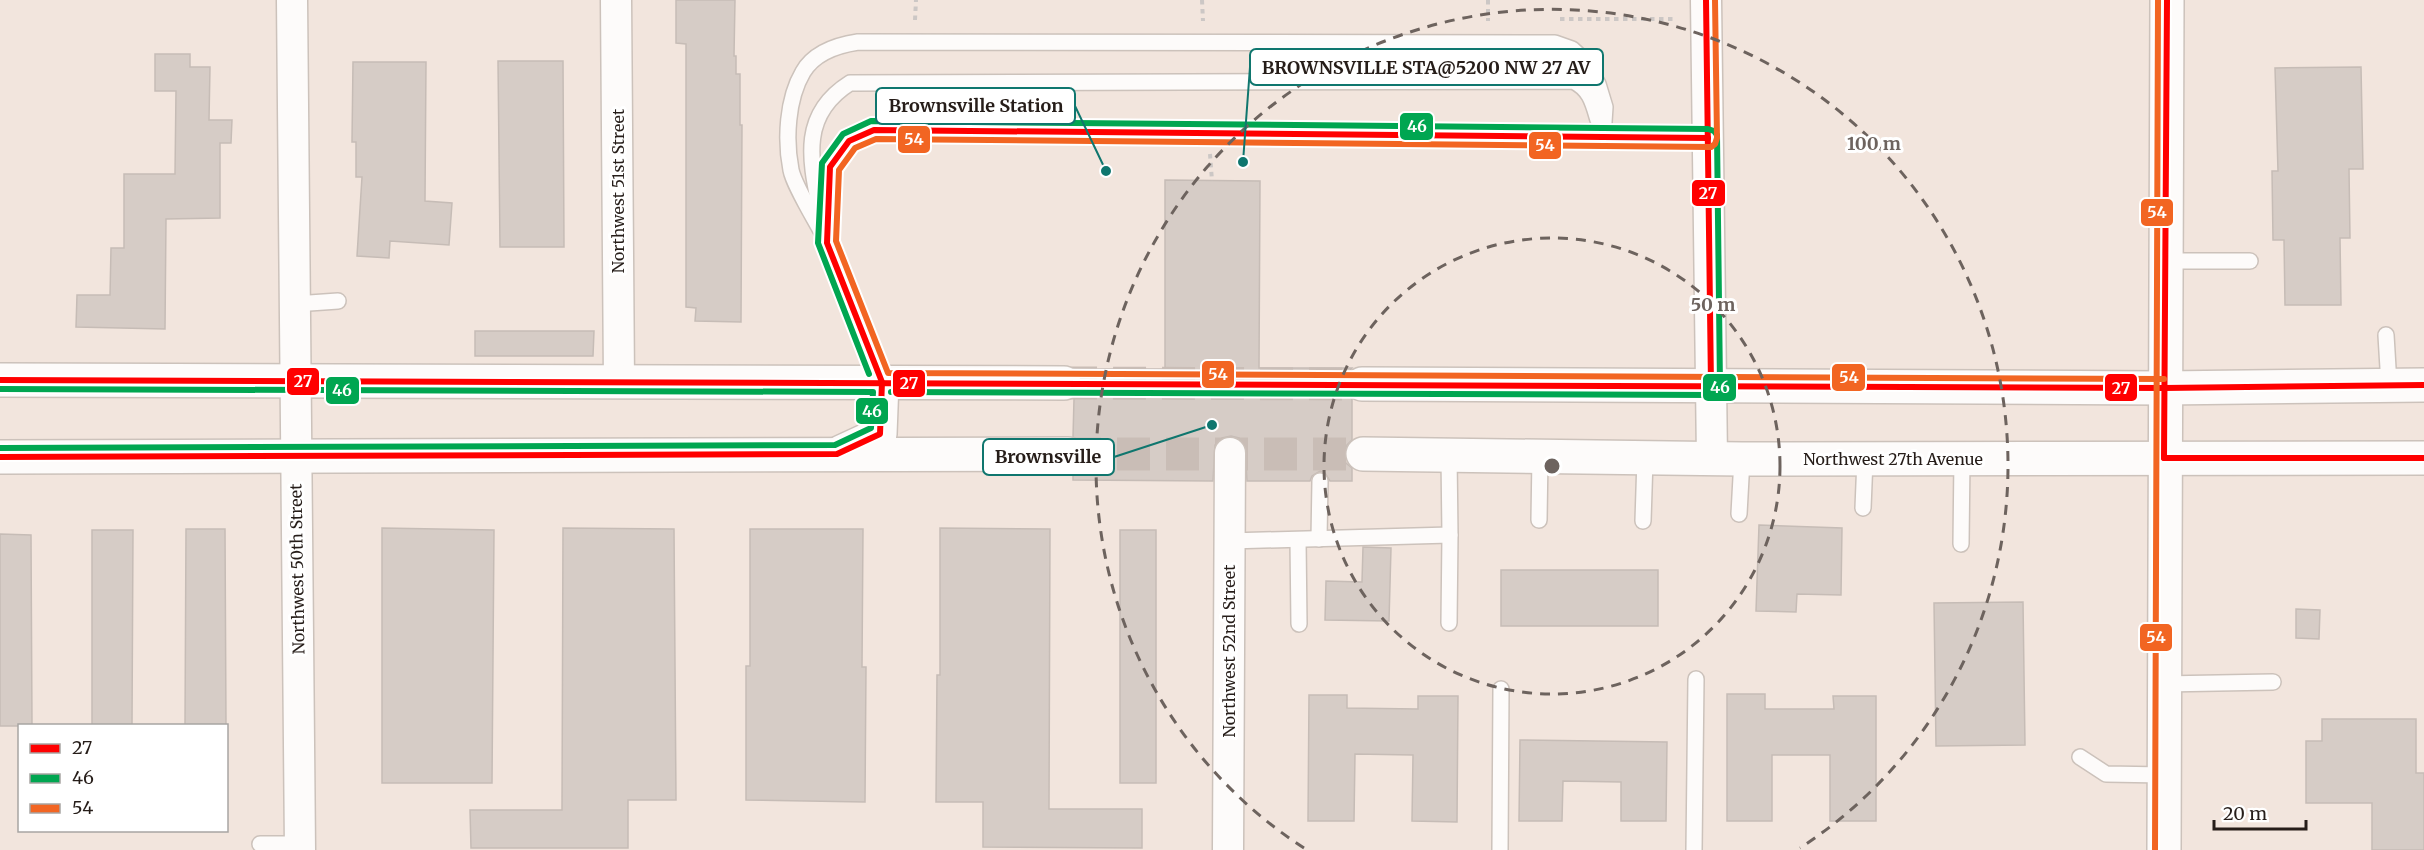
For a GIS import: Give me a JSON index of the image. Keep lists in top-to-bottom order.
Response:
{
  "streets": {
    "main road": ["Northwest 27th Avenue"],
    "street": ["Northwest 51st Street", "Northwest 50th Street", "Northwest 52nd Street"]
  },
  "places": ["BROWNSVILLE STA@5200 NW 27 AV", "Brownsville Station", "Brownsville"],
  "lines": ["transit line 27", "transit line 54", "transit line 46"],
  "legend": ["27", "46", "54"],
  "scale_bar": "20 m",
  "rings": ["100 m", "50 m"]
}
